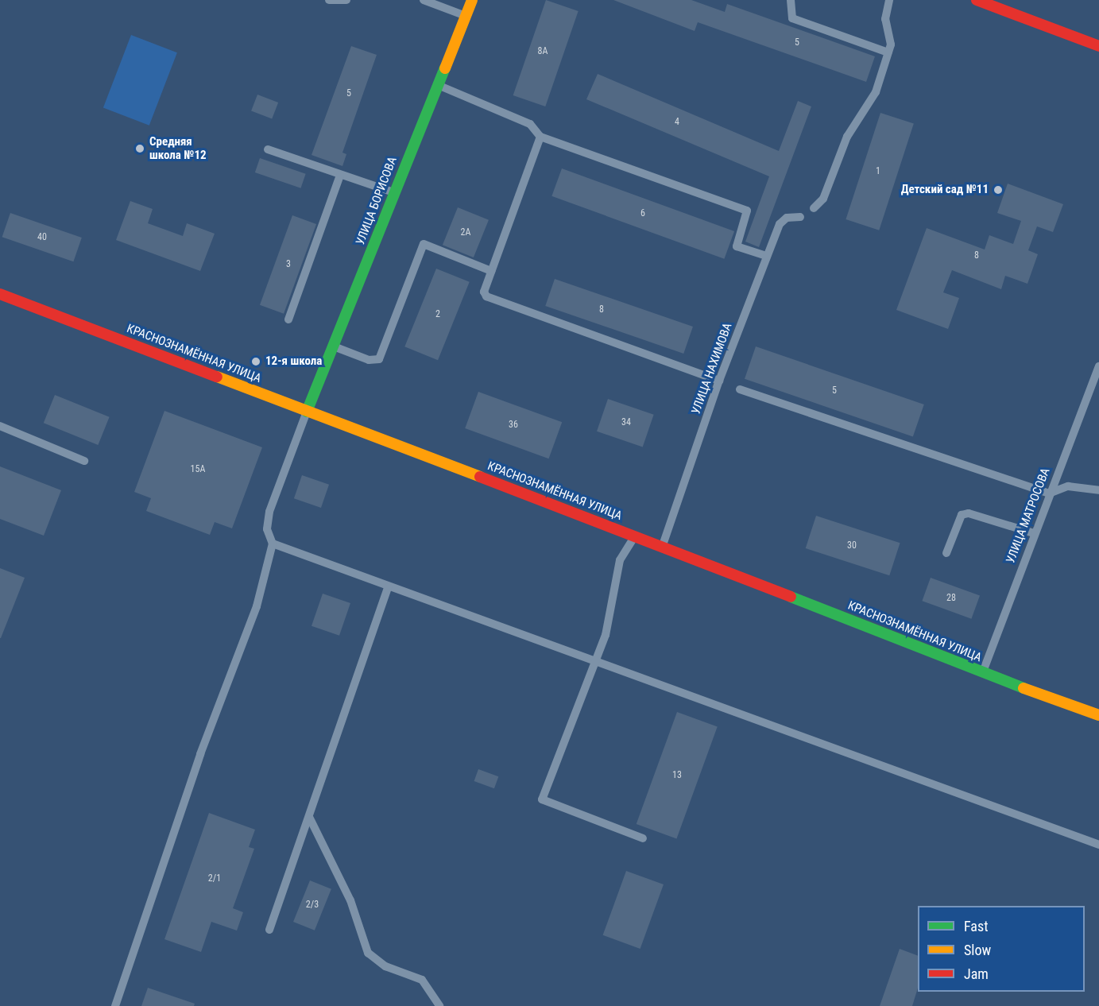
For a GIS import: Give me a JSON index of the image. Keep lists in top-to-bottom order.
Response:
{
  "streets": {
    "main road": ["УЛИЦА БОРИСОВА", "КРАСНОЗНАМЁННАЯ УЛИЦА"],
    "lane": ["УЛИЦА НАХИМОВА", "УЛИЦА МАТРОСОВА"]
  },
  "crossings": [
    ["УЛИЦА БОРИСОВА", "КРАСНОЗНАМЁННАЯ УЛИЦА"],
    ["КРАСНОЗНАМЁННАЯ УЛИЦА", "УЛИЦА НАХИМОВА"],
    ["КРАСНОЗНАМЁННАЯ УЛИЦА", "УЛИЦА МАТРОСОВА"]
  ],
  "places": ["Средняя школа №12", "Детский сад №11", "12-я школа"],
  "house_numbers": [
    "5",
    "8А",
    "5",
    "4",
    "1",
    "6",
    "2А",
    "40",
    "8",
    "3",
    "8",
    "2",
    "5",
    "34",
    "36",
    "15А",
    "30",
    "28",
    "13",
    "2/1",
    "2/3"
  ],
  "legend": ["Fast", "Slow", "Jam"]
}
